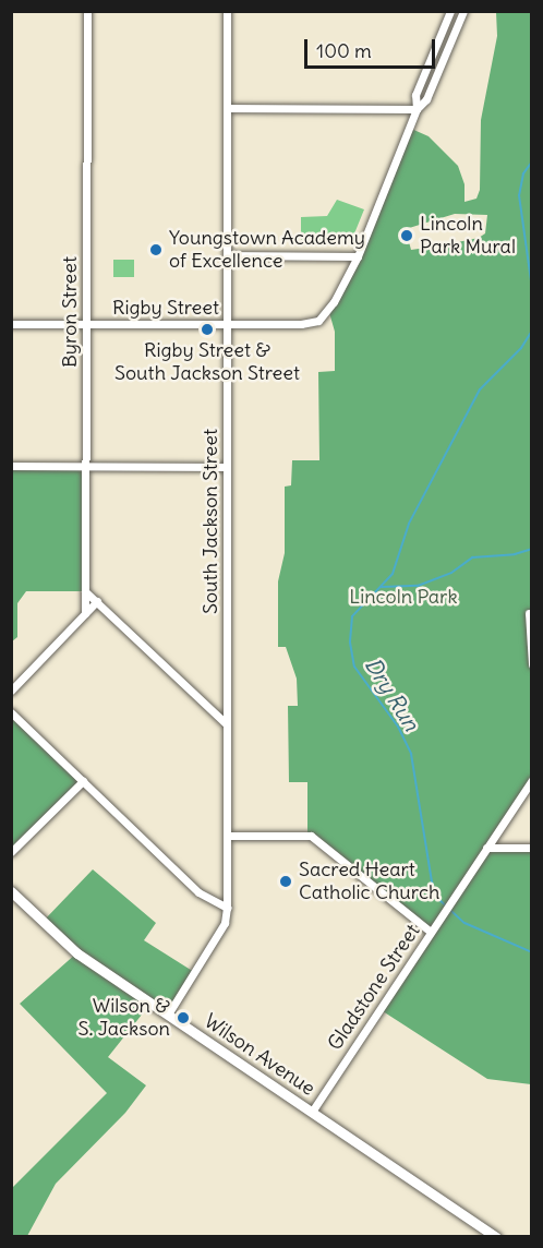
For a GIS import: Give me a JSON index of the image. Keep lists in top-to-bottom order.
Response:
{
  "streets": {
    "main road": ["Wilson Avenue"],
    "street": [
      "Rigby Street",
      "Byron Street",
      "South Jackson Street",
      "Gladstone Street"
    ]
  },
  "crossings": [
    ["Rigby Street", "Byron Street"],
    ["Rigby Street", "South Jackson Street"],
    ["South Jackson Street", "Wilson Avenue"],
    ["Gladstone Street", "Wilson Avenue"]
  ],
  "water": ["Dry Run"],
  "parks": ["Lincoln Park"],
  "places": [
    "Lincoln Park Mural",
    "Youngstown Academy of Excellence",
    "Rigby Street & South Jackson Street",
    "Sacred Heart Catholic Church",
    "Wilson & S. Jackson"
  ],
  "scale_bar": "100 m"
}
